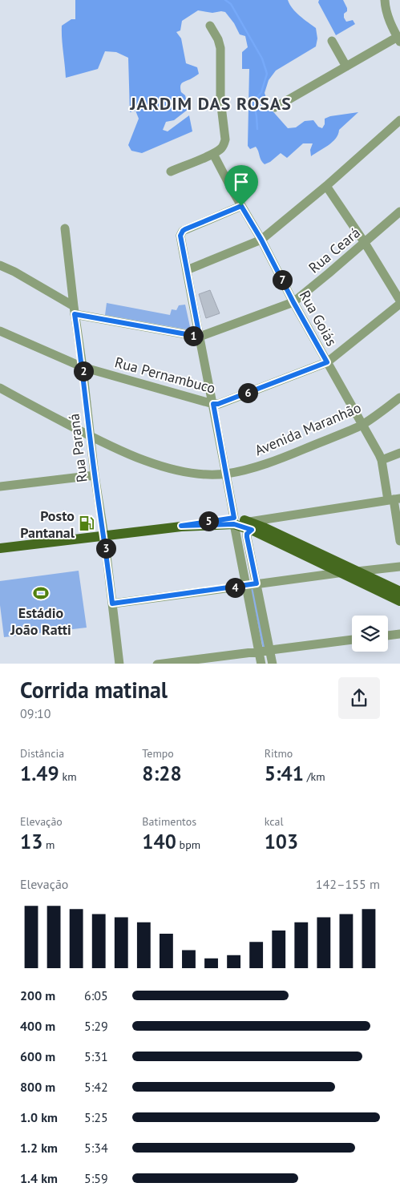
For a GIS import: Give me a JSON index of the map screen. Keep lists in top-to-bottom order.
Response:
{
  "streets": {
    "street": [
      "Rua Ceará",
      "Rua Goiás",
      "Rua Pernambuco",
      "Avenida Maranhão",
      "Rua Paraná"
    ]
  },
  "crossings": [
    ["Rua Ceará", "Rua Goiás"],
    ["Rua Goiás", "Rua Pernambuco"],
    ["Rua Goiás", "Avenida Maranhão"],
    ["Rua Pernambuco", "Rua Paraná"],
    ["Avenida Maranhão", "Rua Paraná"]
  ],
  "districts": ["JARDIM DAS ROSAS"],
  "places": {
    "fuel station": ["Posto Pantanal"],
    "sports": ["Estádio João Ratti"]
  },
  "page": {
    "pins": [
      "7",
      "1",
      "2",
      "6",
      "5",
      "3",
      "4"
    ],
    "heading": ["Corrida matinal", "09:10"],
    "stats": [
      ["Distância", "1.49 km"],
      ["Tempo", "8:28"],
      ["Ritmo", "5:41 /km"],
      ["Elevação", "13 m"],
      ["Batimentos", "140 bpm"],
      ["kcal", "103"]
    ],
    "chart": ["Elevação", "142–155 m"],
    "list": [
      {
        "name": "200 m",
        "note": "6:05"
      },
      {
        "name": "400 m",
        "note": "5:29"
      },
      {
        "name": "600 m",
        "note": "5:31"
      },
      {
        "name": "800 m",
        "note": "5:42"
      },
      {
        "name": "1.0 km",
        "note": "5:25"
      },
      {
        "name": "1.2 km",
        "note": "5:34"
      },
      {
        "name": "1.4 km",
        "note": "5:59"
      }
    ]
  }
}
